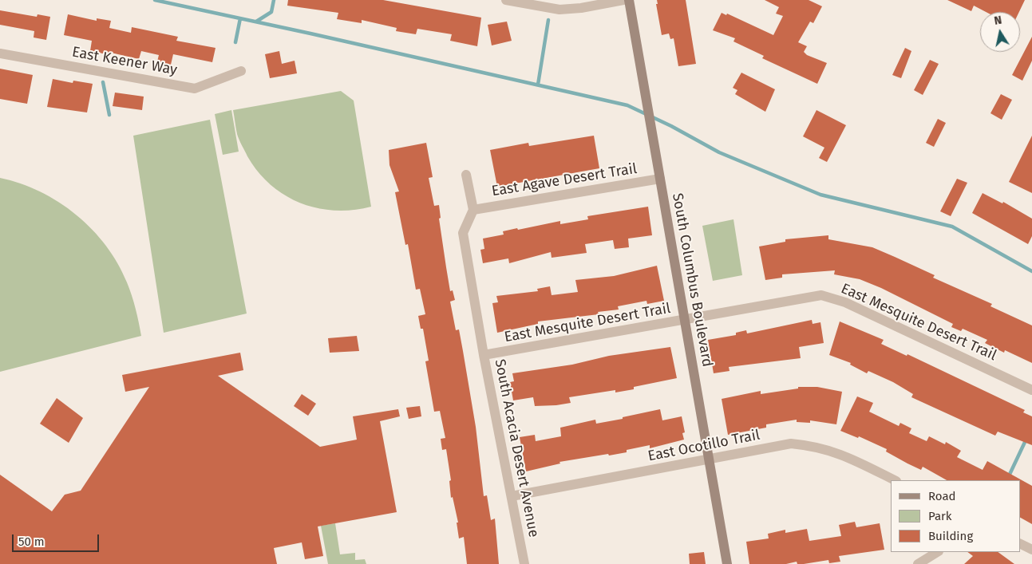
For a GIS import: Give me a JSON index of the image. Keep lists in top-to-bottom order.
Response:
{
  "streets": {
    "street": [
      "East Keener Way",
      "East Agave Desert Trail",
      "South Columbus Boulevard",
      "East Mesquite Desert Trail",
      "East Ocotillo Trail",
      "South Acacia Desert Avenue"
    ]
  },
  "crossings": [
    ["East Agave Desert Trail", "South Columbus Boulevard"],
    ["East Agave Desert Trail", "South Acacia Desert Avenue"],
    ["South Columbus Boulevard", "East Mesquite Desert Trail"],
    ["South Columbus Boulevard", "East Ocotillo Trail"],
    ["East Mesquite Desert Trail", "South Acacia Desert Avenue"],
    ["East Ocotillo Trail", "South Acacia Desert Avenue"]
  ],
  "legend": ["Road", "Park", "Building"],
  "scale_bar": "50 m",
  "north": "top"
}
